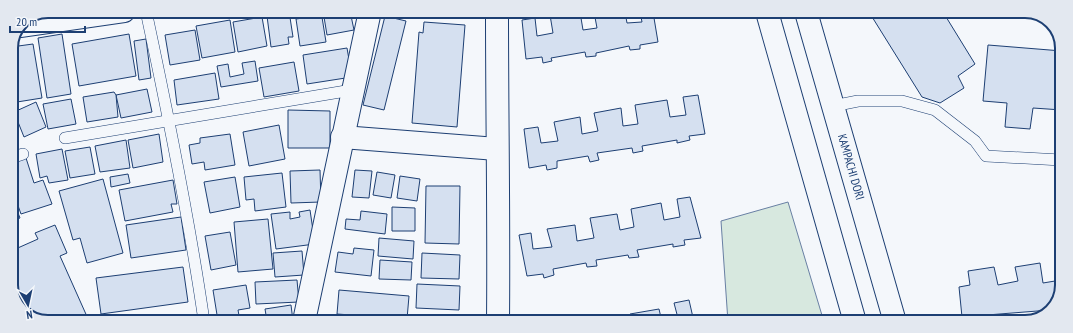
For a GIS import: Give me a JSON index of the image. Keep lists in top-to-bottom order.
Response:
{
  "streets": {
    "street": ["KAMPACHI DORI"]
  },
  "scale_bar": "20 m",
  "north": "bottom"
}
